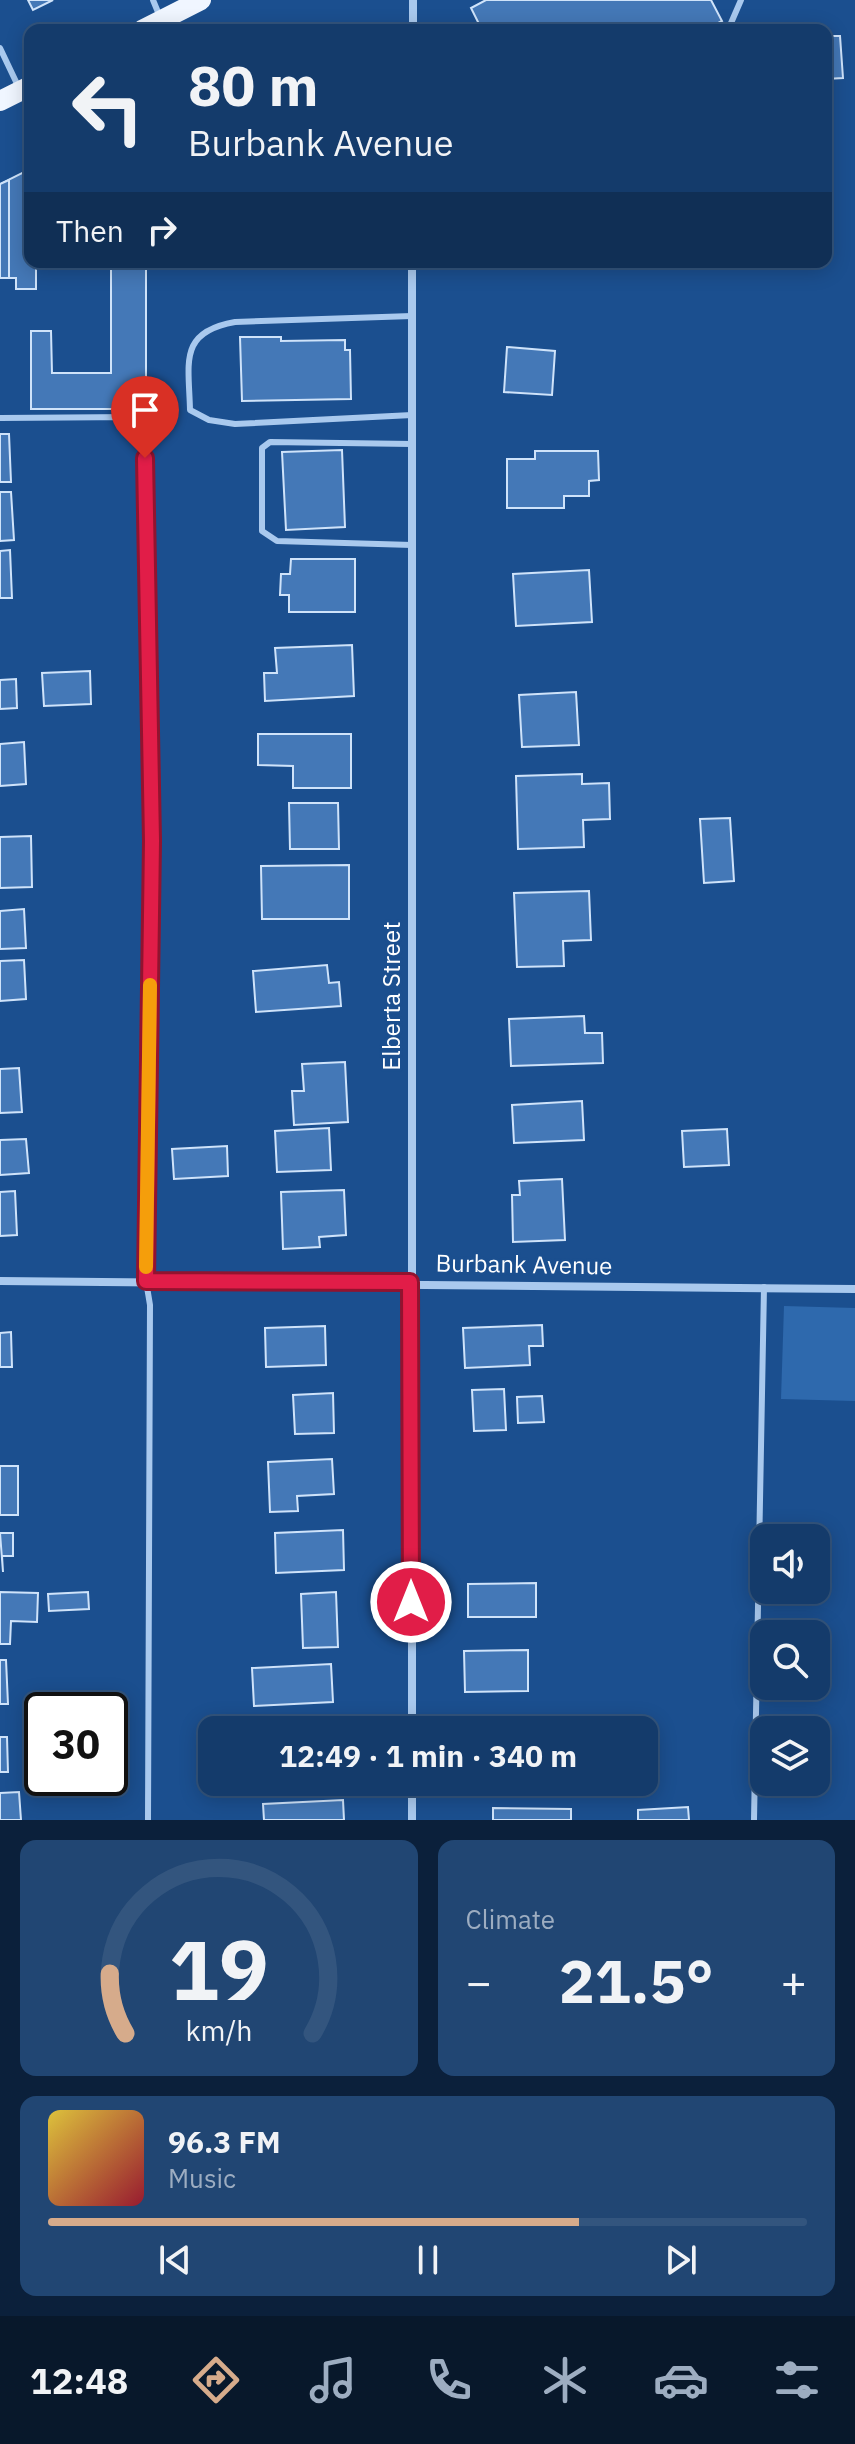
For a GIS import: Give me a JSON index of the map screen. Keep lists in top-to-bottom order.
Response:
{
  "streets": {
    "street": ["Elberta Street", "Burbank Avenue"]
  },
  "crossings": [
    ["Elberta Street", "Burbank Avenue"]
  ],
  "page": {
    "turn": ["80 m", "Burbank Avenue"],
    "then": "Then",
    "limit": "30",
    "trip": "12:49 · 1 min · 340 m",
    "tile": "Climate",
    "heat": ["−", "21.5°", "+"],
    "song": ["96.3 FM", "Music"],
    "tabs": "12:48",
    "gauge": ["19", "km/h"]
  }
}
